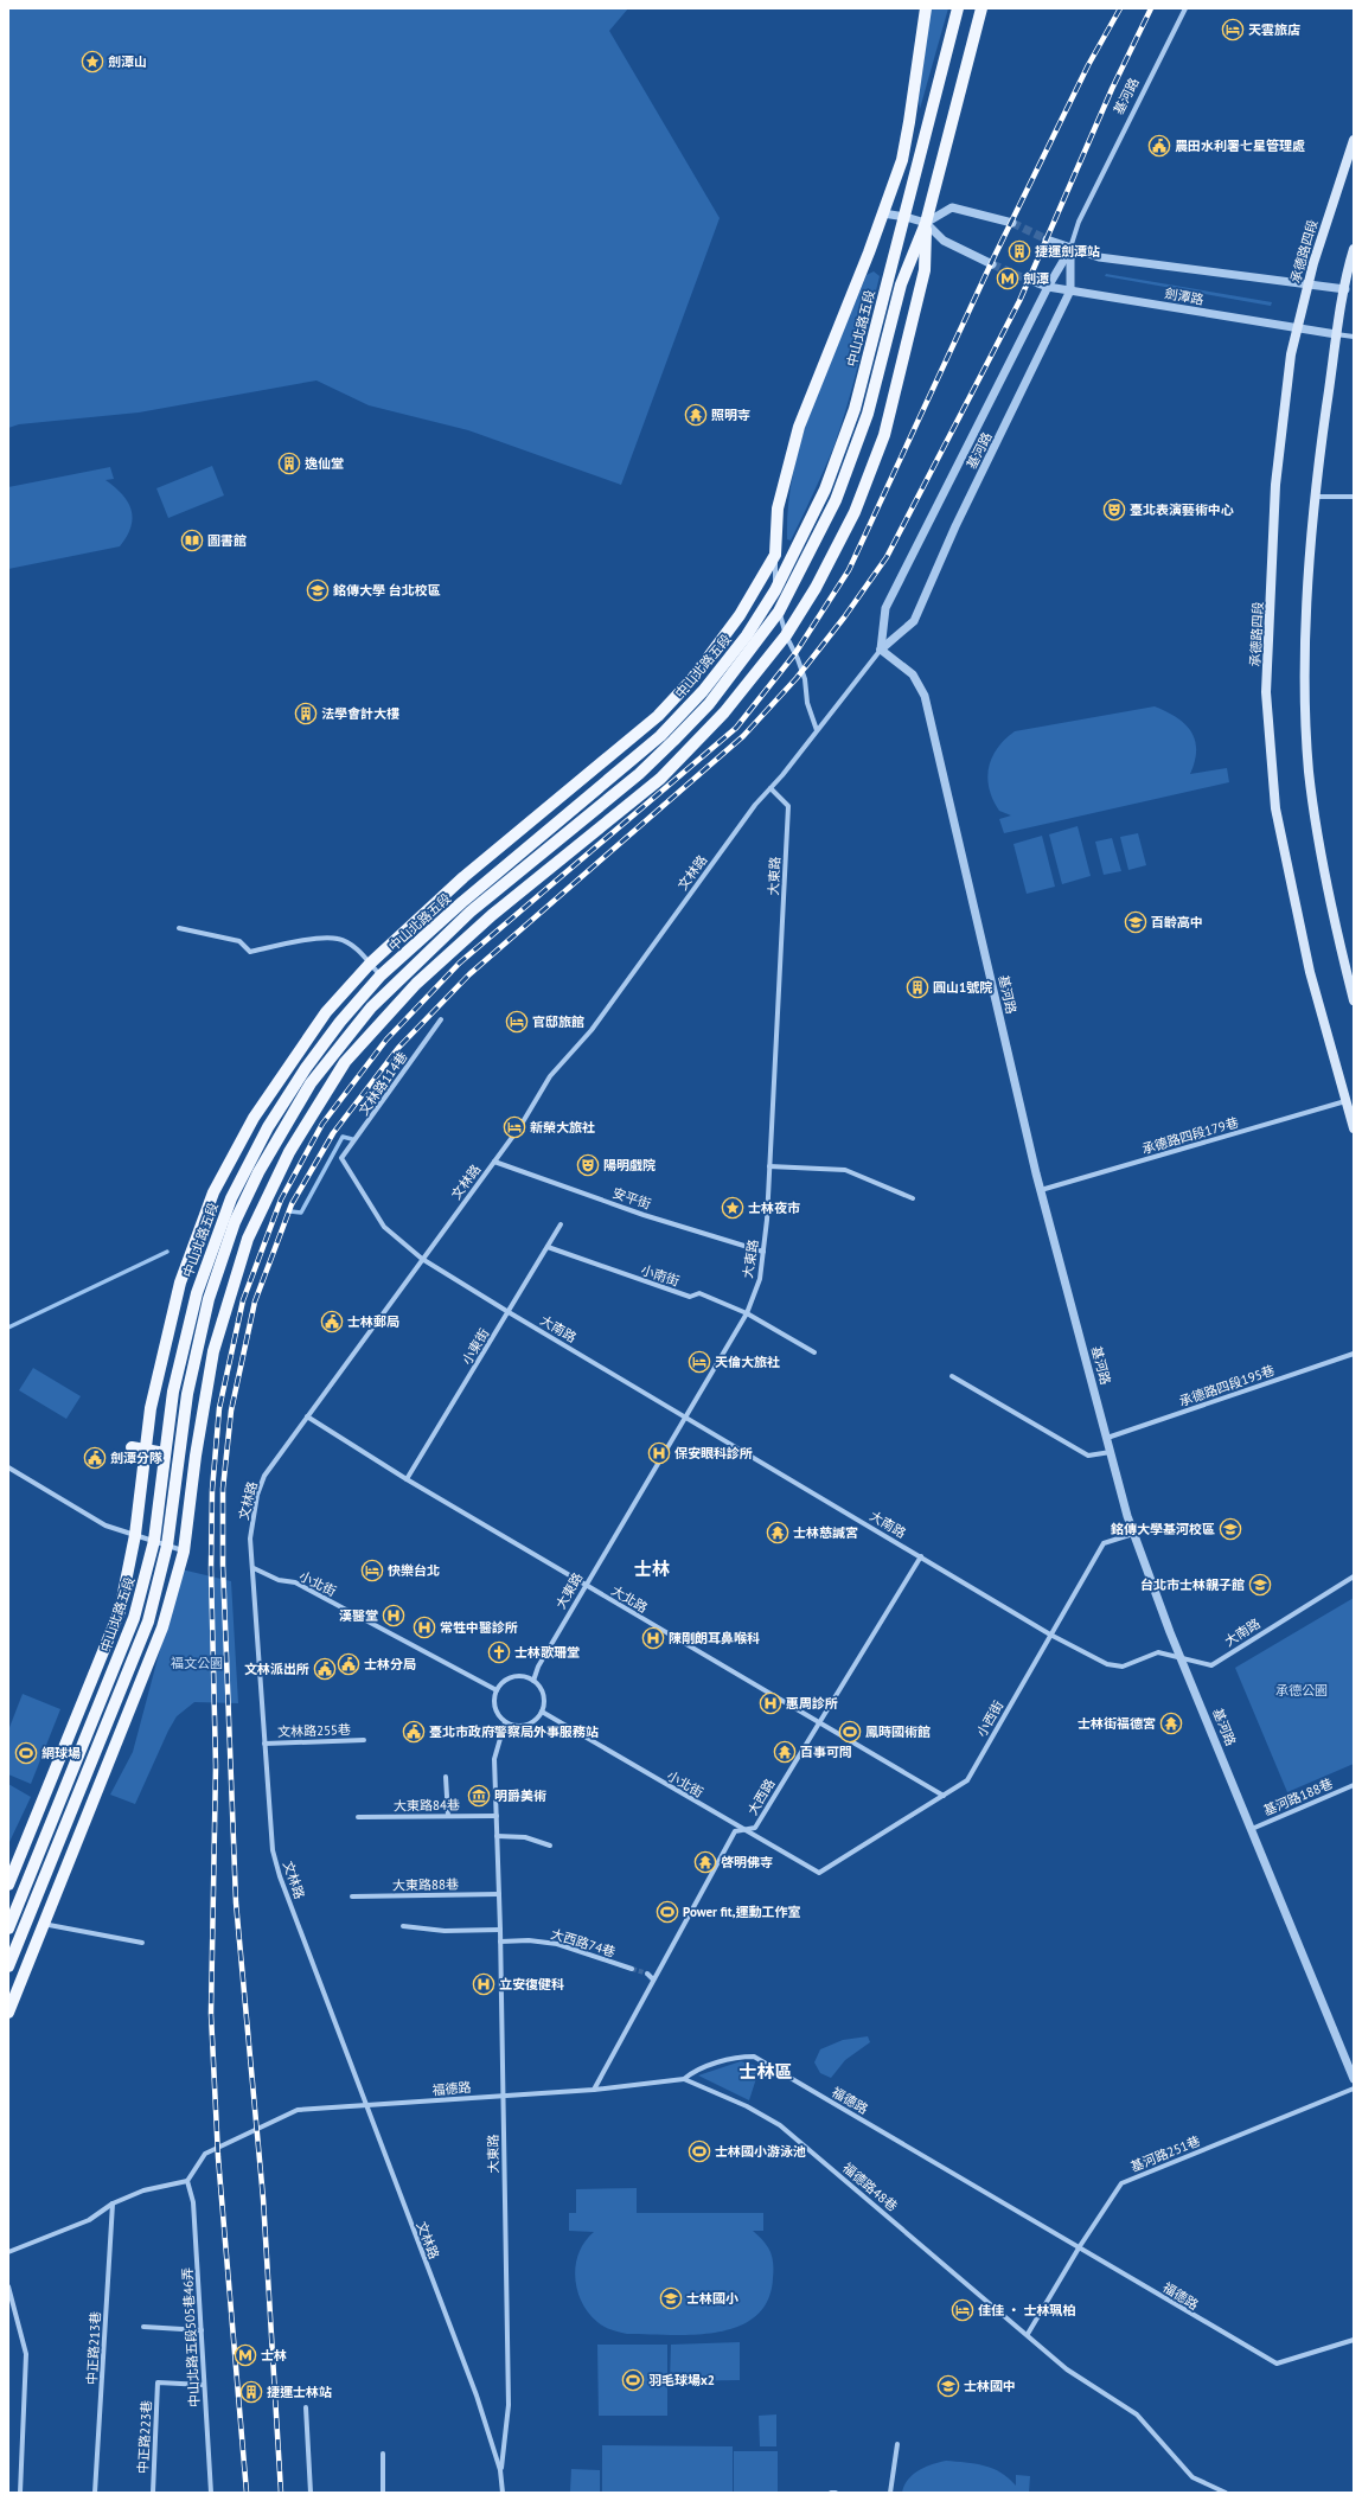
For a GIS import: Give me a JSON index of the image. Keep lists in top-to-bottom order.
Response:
{
  "streets": {
    "main road": ["承德路四段", "中山北路五段"],
    "street": [
      "基河路",
      "劍潭路",
      "文林路",
      "大東路",
      "文林路114巷",
      "承德路四段179巷",
      "安平街",
      "小南街",
      "大南路",
      "小東街",
      "承德路四段195巷",
      "小北街",
      "大北路",
      "小西街",
      "文林路255巷",
      "大西路",
      "基河路188巷",
      "大東路84巷",
      "大東路88巷",
      "大西路74巷",
      "福德路",
      "基河路251巷",
      "福德路48巷",
      "中山北路五段505巷46弄",
      "中正路213巷",
      "中正路223巷"
    ]
  },
  "crossings": [
    ["基河路", "劍潭路"],
    ["基河路", "文林路"],
    ["基河路", "承德路四段179巷"],
    ["基河路", "大南路"],
    ["基河路", "承德路四段195巷"],
    ["基河路", "小西街"],
    ["基河路", "基河路188巷"],
    ["承德路四段", "劍潭路"],
    ["承德路四段", "承德路四段179巷"],
    ["文林路", "大東路"],
    ["文林路", "安平街"],
    ["文林路", "大南路"],
    ["文林路", "小北街"],
    ["文林路", "大北路"],
    ["文林路", "文林路255巷"],
    ["文林路", "福德路"],
    ["大東路", "安平街"],
    ["大東路", "小南街"],
    ["大東路", "大南路"],
    ["大東路", "小北街"],
    ["大東路", "大北路"],
    ["大東路", "大東路84巷"],
    ["大東路", "大東路88巷"],
    ["大東路", "大西路74巷"],
    ["大東路", "福德路"],
    ["文林路114巷", "大南路"],
    ["小南街", "小東街"],
    ["大南路", "小東街"],
    ["大南路", "小西街"],
    ["大南路", "大西路"],
    ["小東街", "大北路"],
    ["小北街", "小西街"],
    ["小北街", "大西路"],
    ["大北路", "小西街"],
    ["大北路", "大西路"],
    ["大西路", "福德路"],
    ["福德路", "基河路251巷"],
    ["福德路", "福德路48巷"],
    ["福德路", "中山北路五段505巷46弄"],
    ["基河路251巷", "福德路48巷"],
    ["中山北路五段505巷46弄", "中正路223巷"]
  ],
  "districts": ["士林", "士林區"],
  "parks": ["福文公園", "承德公園"],
  "places": {
    "hotel": [
      "天雲旅店",
      "官邸旅館",
      "新榮大旅社",
      "天倫大旅社",
      "快樂台北",
      "佳佳 ‧ 士林珮柏"
    ],
    "place": ["劍潭山", "士林夜市"],
    "public building": [
      "農田水利署七星管理處",
      "士林郵局",
      "劍潭分隊",
      "士林分局",
      "文林派出所",
      "臺北市政府警察局外事服務站"
    ],
    "building": [
      "捷運劍潭站",
      "逸仙堂",
      "法學會計大樓",
      "圓山1號院",
      "捷運士林站"
    ],
    "metro station": ["劍潭", "士林"],
    "temple": [
      "照明寺",
      "士林慈諴宮",
      "士林街福德宮",
      "百事可問",
      "啓明佛寺"
    ],
    "theatre": ["臺北表演藝術中心", "陽明戲院"],
    "library": ["圖書館"],
    "school or university": [
      "銘傳大學 台北校區",
      "百齡高中",
      "銘傳大學基河校區",
      "台北市士林親子館",
      "士林國小",
      "士林國中"
    ],
    "hospital": [
      "保安眼科診所",
      "漢醫堂",
      "常牲中醫診所",
      "陳剛朗耳鼻喉科",
      "惠周診所",
      "立安復健科"
    ],
    "church": ["士林歌珊堂"],
    "sports": [
      "鳳時國術館",
      "網球場",
      "Power fit,運動工作室",
      "士林國小游泳池",
      "羽毛球場x2"
    ],
    "museum": ["明爵美術"]
  }
}
